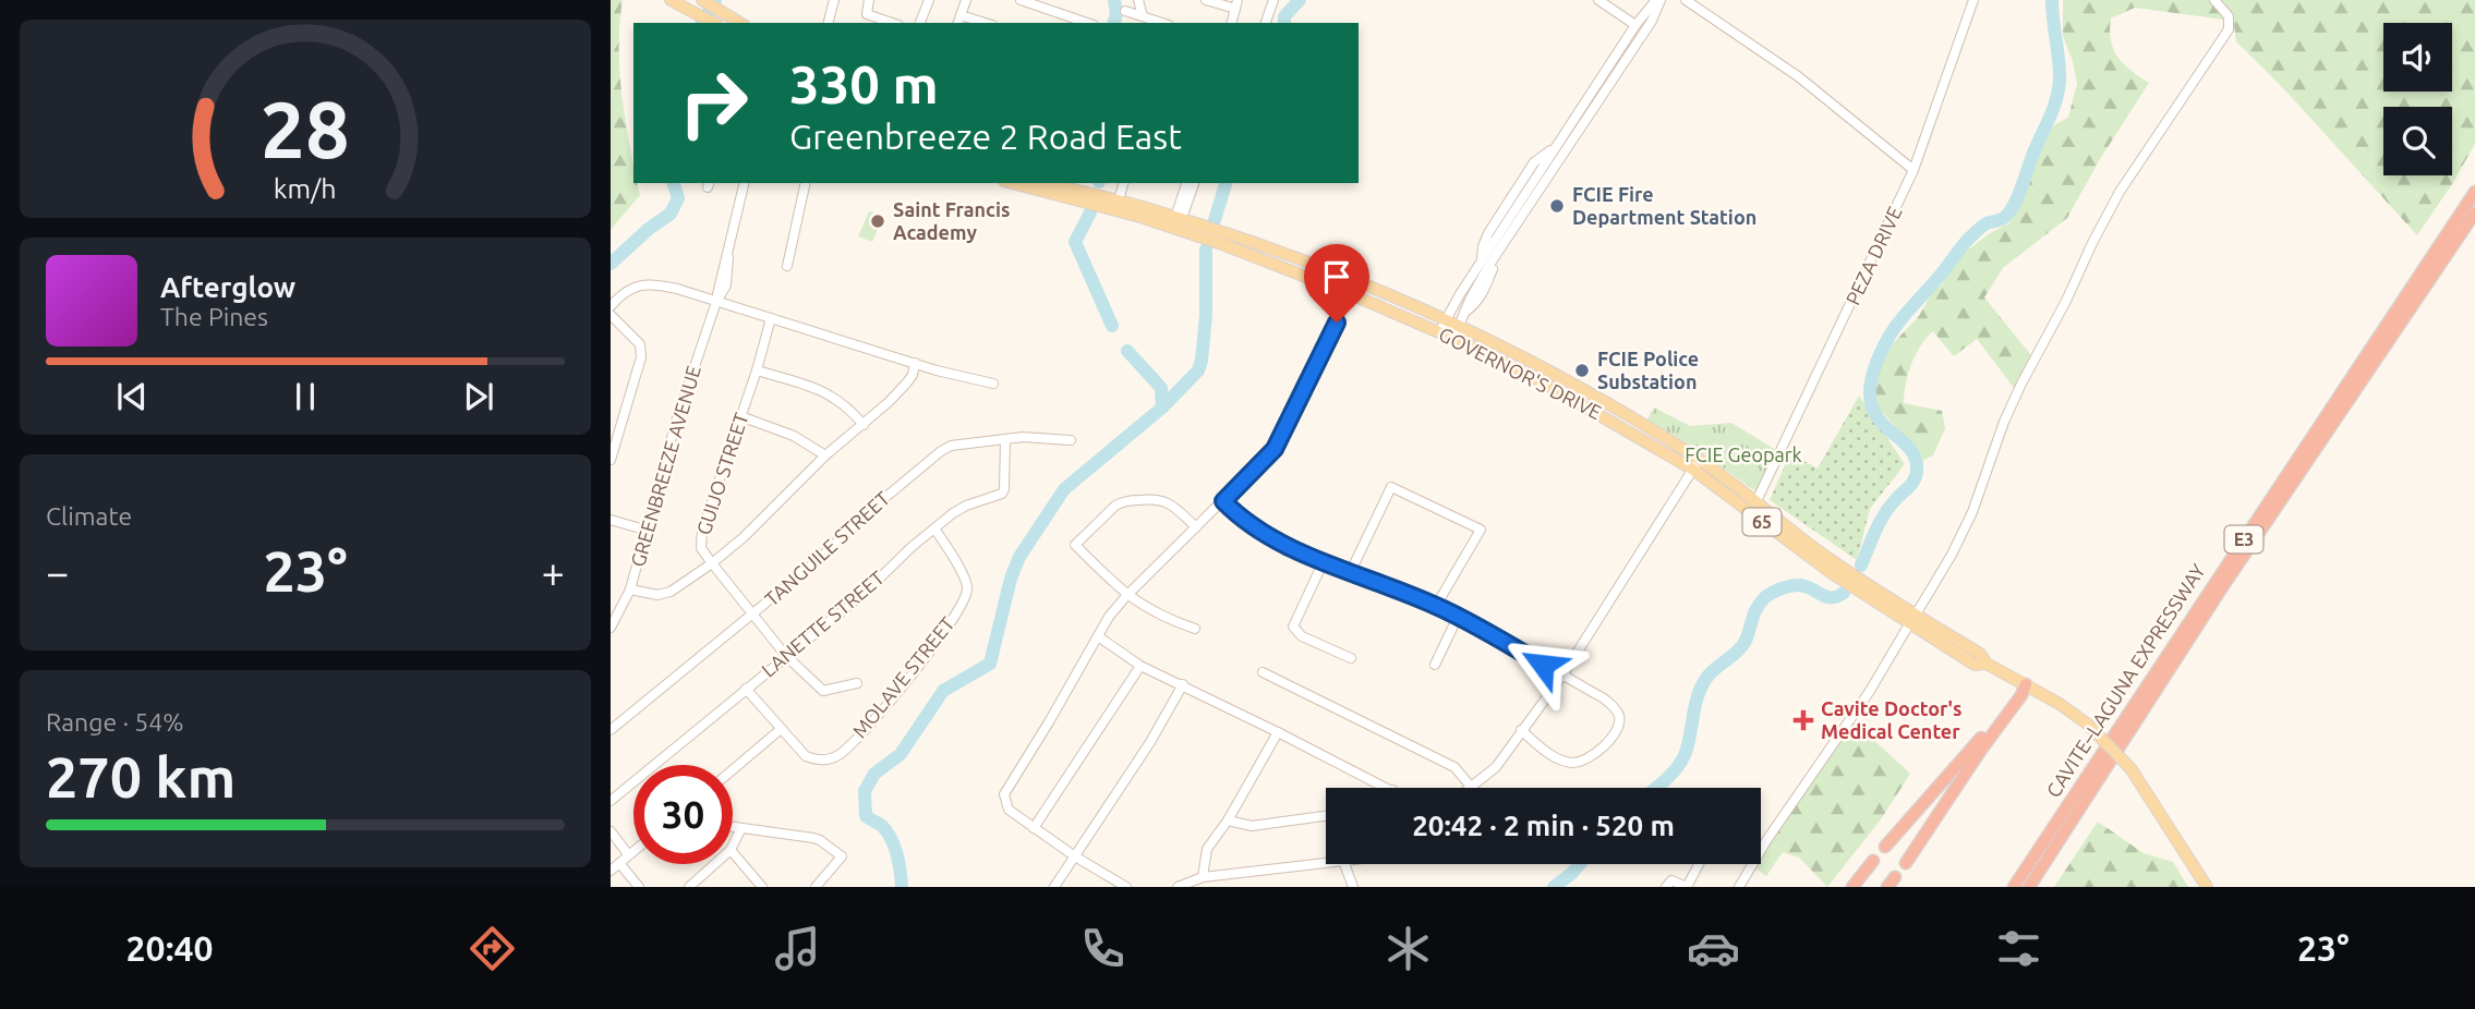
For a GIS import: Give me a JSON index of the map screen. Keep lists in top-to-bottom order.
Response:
{
  "streets": {
    "highway": ["E3", "CAVITE–LAGUNA EXPRESSWAY"],
    "main road": ["GOVERNOR'S DRIVE", "65"],
    "street": [
      "PEZA DRIVE",
      "GREENBREEZE AVENUE",
      "GUIJO STREET",
      "TANGUILE STREET",
      "LANETTE STREET",
      "MOLAVE STREET"
    ]
  },
  "crossings": [
    ["PEZA DRIVE", "GOVERNOR'S DRIVE"],
    ["GUIJO STREET", "TANGUILE STREET"],
    ["GUIJO STREET", "LANETTE STREET"],
    ["TANGUILE STREET", "LANETTE STREET"],
    ["LANETTE STREET", "MOLAVE STREET"]
  ],
  "parks": ["FCIE Geopark"],
  "places": {
    "other": ["FCIE Fire Department Station", "Saint Francis Academy", "FCIE Police Substation"],
    "health": ["Cavite Doctor's Medical Center"]
  },
  "page": {
    "turn": ["330 m", "Greenbreeze 2 Road East"],
    "song": ["Afterglow", "The Pines"],
    "tile": [
      "Climate",
      ["Range · 54%", "270 km"]
    ],
    "heat": ["−", "23°", "+"],
    "limit": "30",
    "trip": "20:42 · 2 min · 520 m",
    "tabs": ["20:40", "23°"],
    "gauge": ["28", "km/h"]
  }
}
